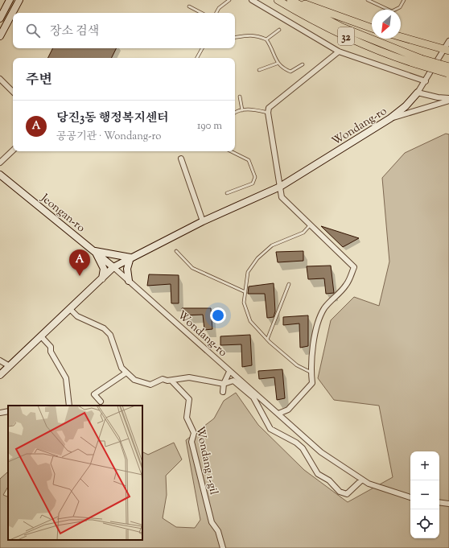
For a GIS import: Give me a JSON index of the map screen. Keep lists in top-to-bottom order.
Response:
{
  "streets": {
    "main road": ["32"],
    "street": ["Wondang-ro", "Jeongan-ro", "Wondang 1-gil"]
  },
  "crossings": [
    ["Wondang-ro", "Jeongan-ro"]
  ],
  "north": "bottom left",
  "page": {
    "search": "장소 검색",
    "heading": "주변",
    "list": [
      {
        "mark": "A",
        "name": "당진3동 행정복지센터",
        "note": "공공기관 · Wondang-ro",
        "value": "190 m"
      }
    ],
    "pins": "A",
    "map_buttons": ["+", "−"]
  }
}
